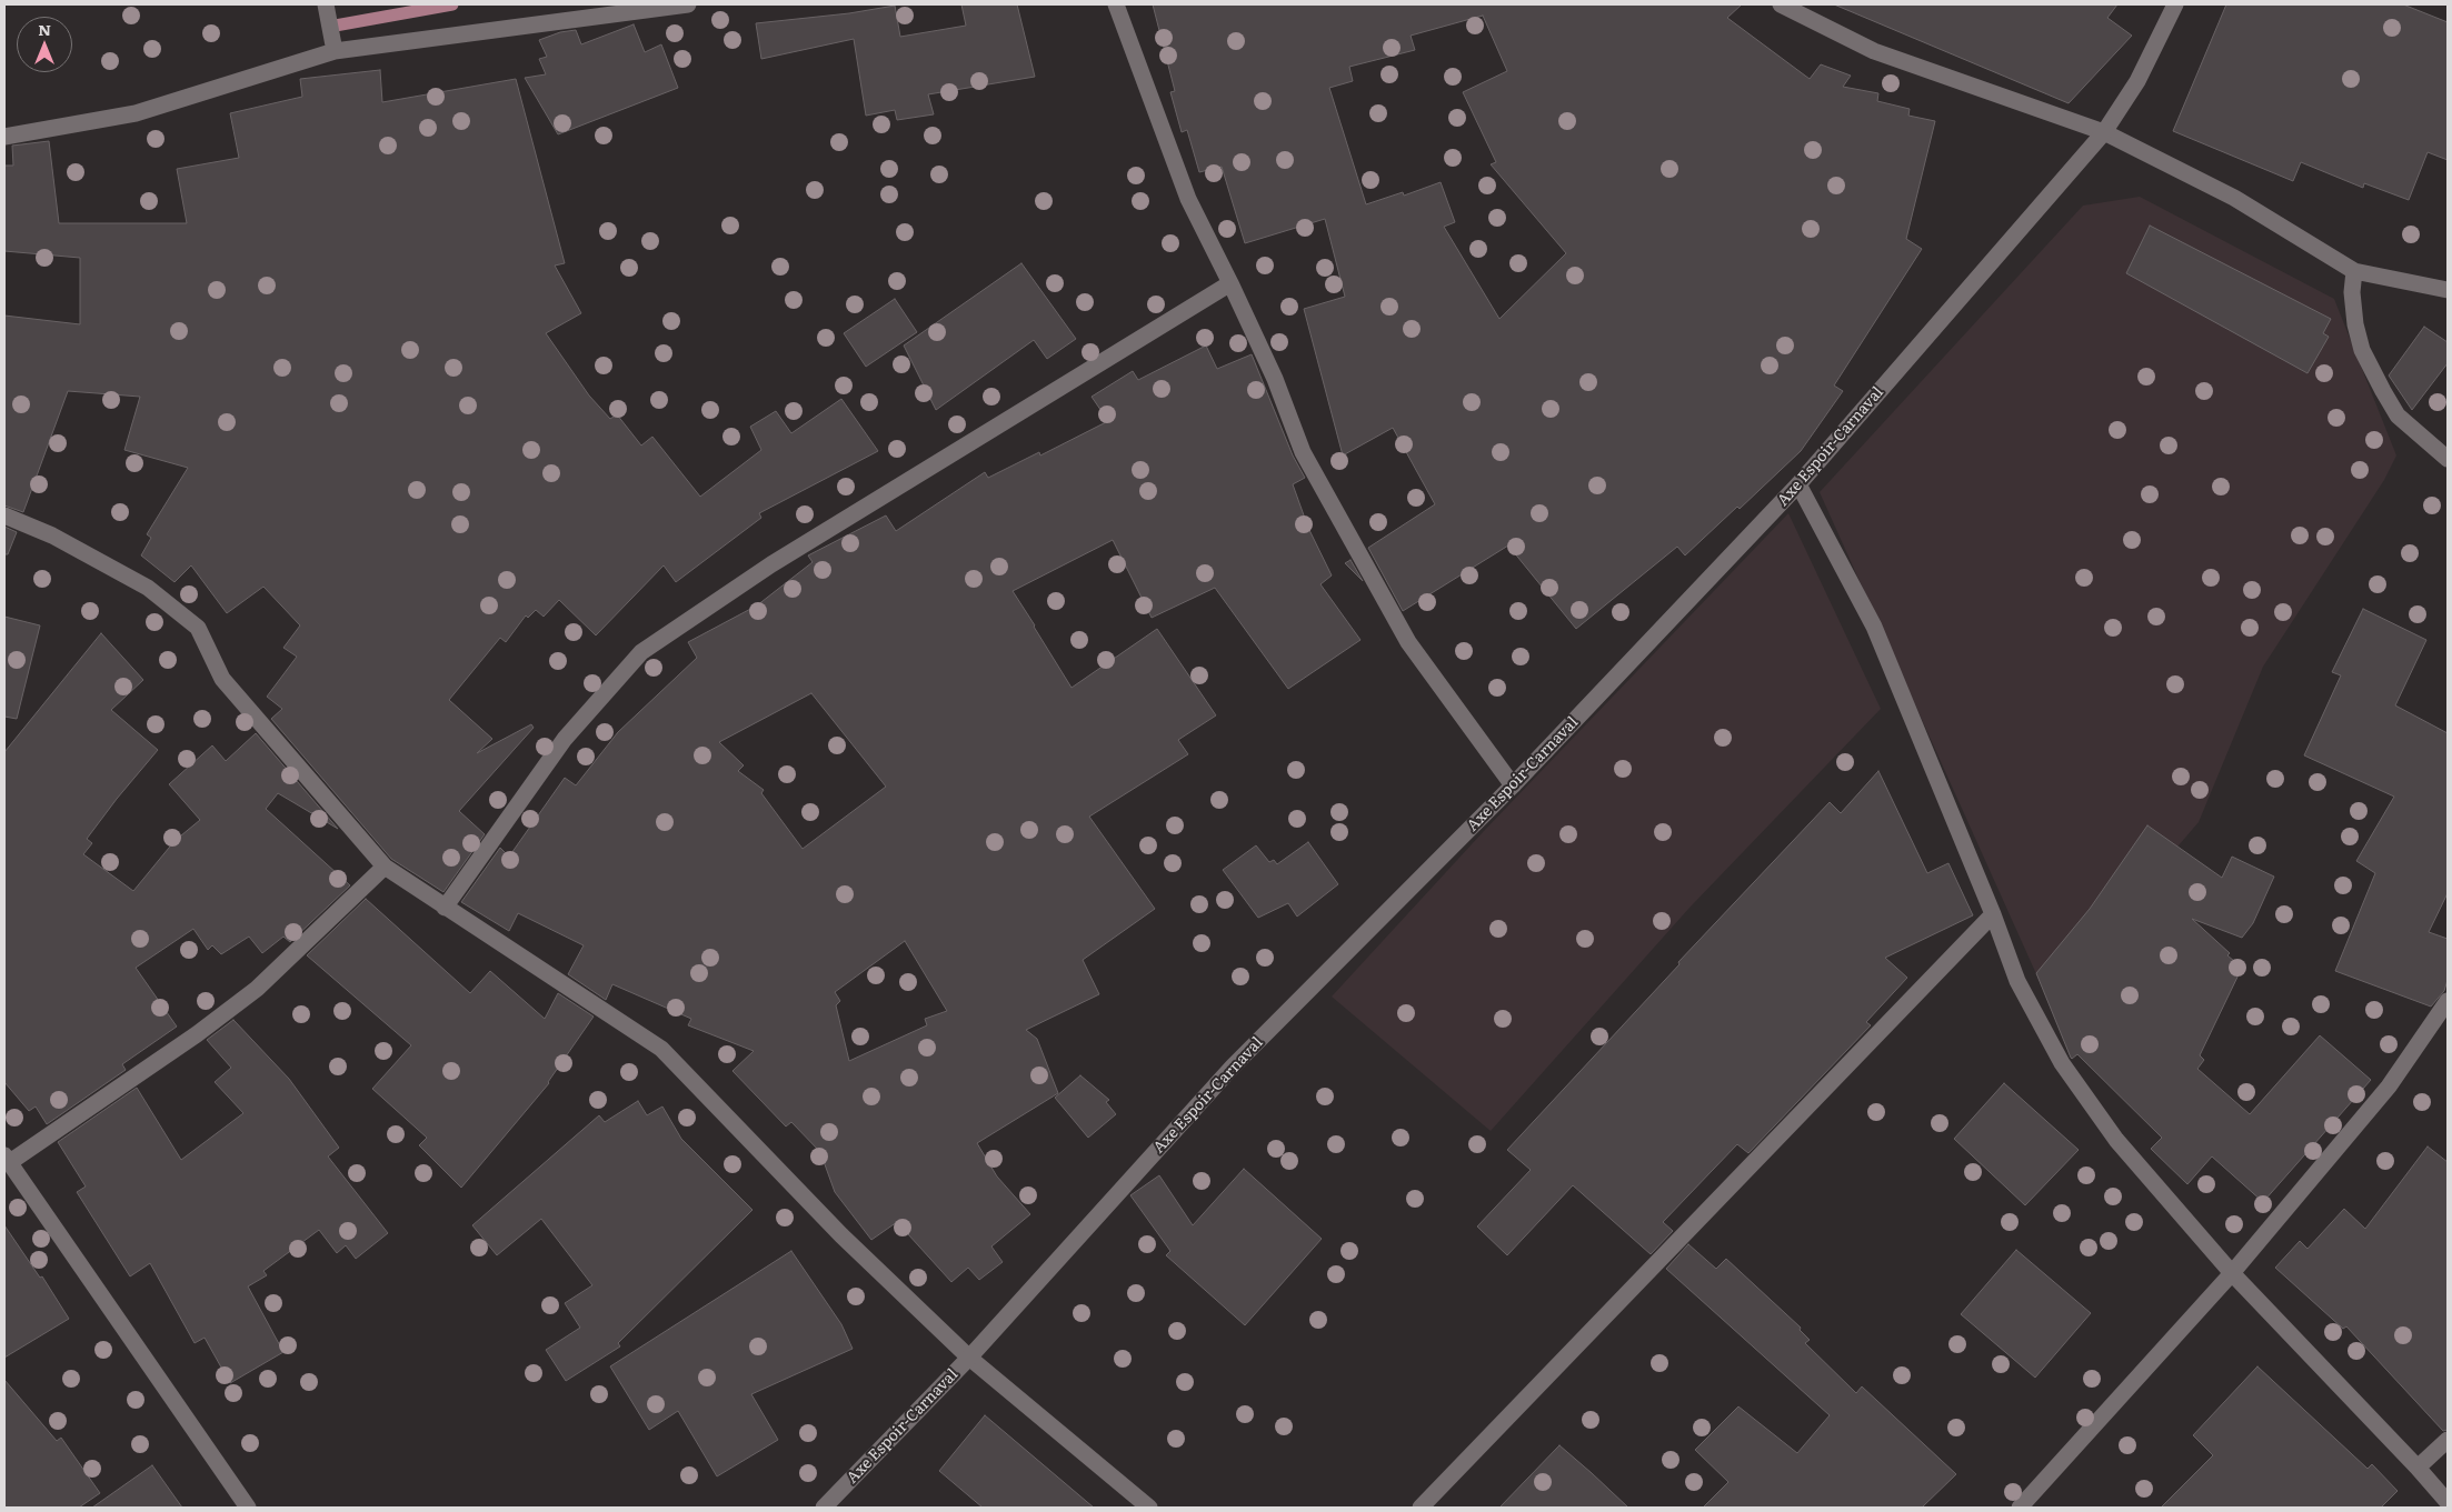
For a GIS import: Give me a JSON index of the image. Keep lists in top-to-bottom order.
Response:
{
  "streets": {
    "street": ["Axe Espoir-Carnaval"]
  },
  "north": "top"
}
